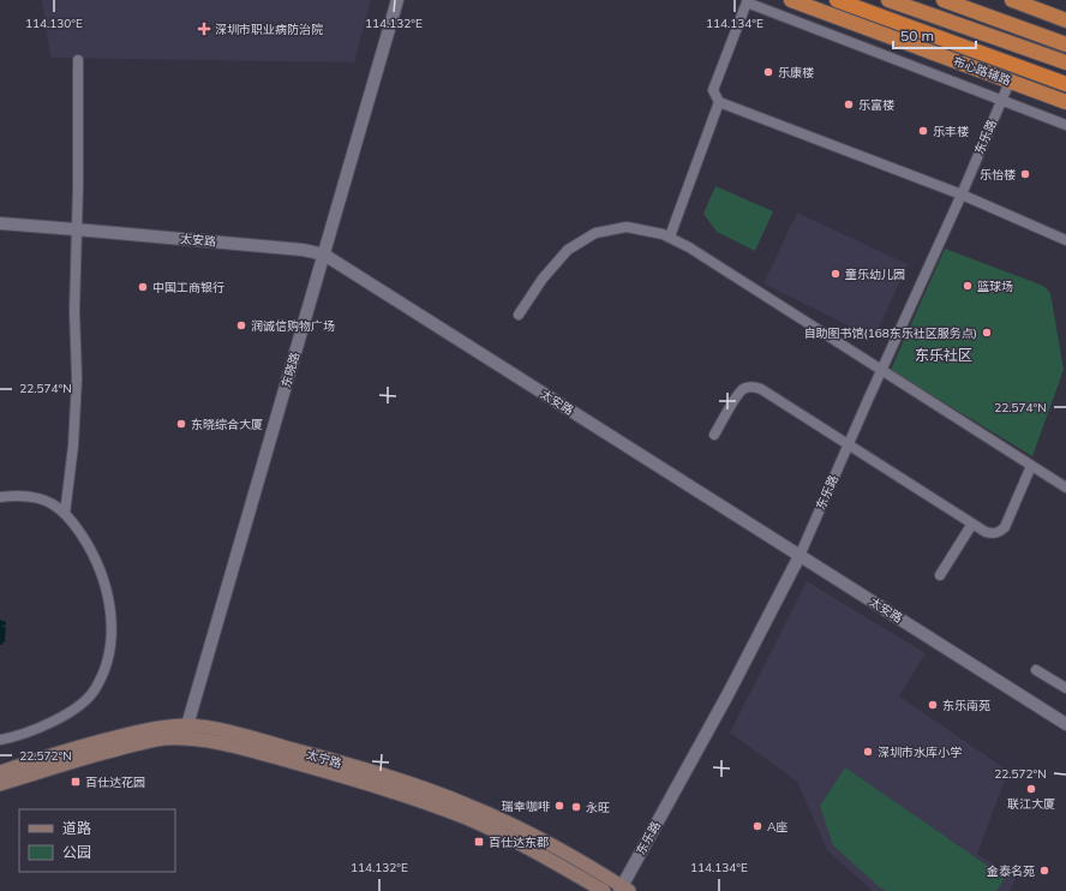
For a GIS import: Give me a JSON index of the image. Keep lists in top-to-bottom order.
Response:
{
  "streets": {
    "highway": ["布心路辅路"],
    "main road": ["太宁路"],
    "street": ["东乐路", "太安路", "东晓路"]
  },
  "crossings": [
    ["布心路辅路", "东乐路"],
    ["东乐路", "太安路"],
    ["东乐路", "太宁路"],
    ["太安路", "东晓路"],
    ["东晓路", "太宁路"]
  ],
  "districts": ["东乐社区"],
  "places": {
    "health": ["深圳市职业病防治院"],
    "other": [
      "乐康楼",
      "乐富楼",
      "乐丰楼",
      "乐怡楼",
      "童乐幼儿园",
      "篮球场",
      "中国工商银行",
      "润诚信购物广场",
      "自助图书馆(168东乐社区服务点)",
      "东晓综合大厦",
      "东乐南苑",
      "深圳市水库小学",
      "联江大厦",
      "瑞幸咖啡",
      "永旺",
      "A座",
      "金泰名苑"
    ],
    "transit": ["百仕达花园", "百仕达东郡"]
  },
  "legend": ["道路", "公园"],
  "scale_bar": "50 m",
  "coordinates": [
    "114.130°E",
    "114.132°E",
    "114.134°E",
    "22.574°N",
    "22.572°N"
  ]
}
